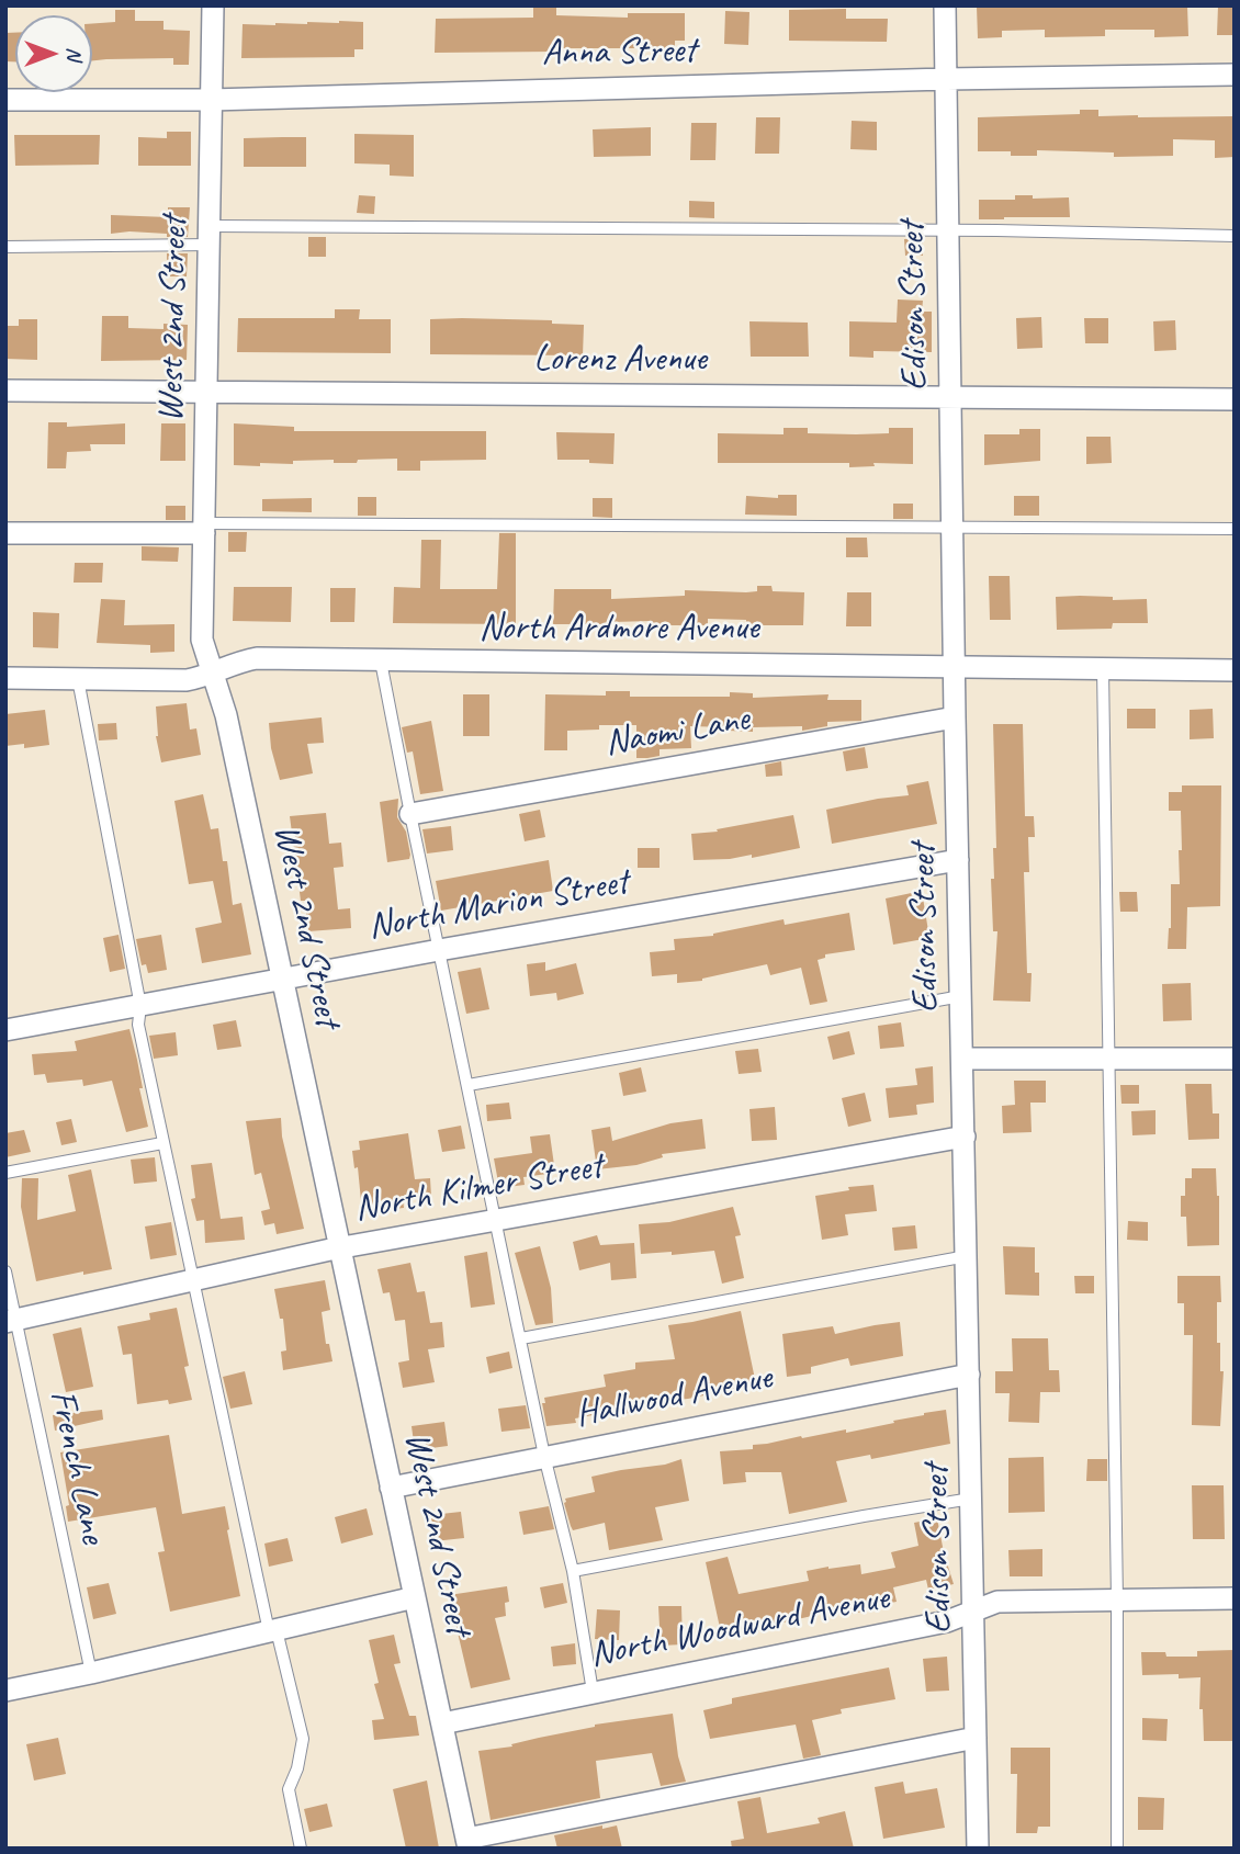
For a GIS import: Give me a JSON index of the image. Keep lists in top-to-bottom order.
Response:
{
  "streets": {
    "street": [
      "Anna Street",
      "Edison Street",
      "West 2nd Street",
      "Lorenz Avenue",
      "North Ardmore Avenue",
      "Naomi Lane",
      "North Marion Street",
      "North Kilmer Street",
      "Hallwood Avenue",
      "North Woodward Avenue"
    ],
    "lane": ["French Lane"]
  },
  "crossings": [
    ["Anna Street", "Edison Street"],
    ["Anna Street", "West 2nd Street"],
    ["Edison Street", "Lorenz Avenue"],
    ["Edison Street", "North Ardmore Avenue"],
    ["Edison Street", "Naomi Lane"],
    ["Edison Street", "North Marion Street"],
    ["Edison Street", "North Kilmer Street"],
    ["Edison Street", "Hallwood Avenue"],
    ["Edison Street", "North Woodward Avenue"],
    ["West 2nd Street", "Lorenz Avenue"],
    ["West 2nd Street", "North Ardmore Avenue"],
    ["West 2nd Street", "North Marion Street"],
    ["West 2nd Street", "North Kilmer Street"],
    ["West 2nd Street", "Hallwood Avenue"],
    ["West 2nd Street", "North Woodward Avenue"],
    ["North Kilmer Street", "French Lane"]
  ],
  "north": "right"
}
